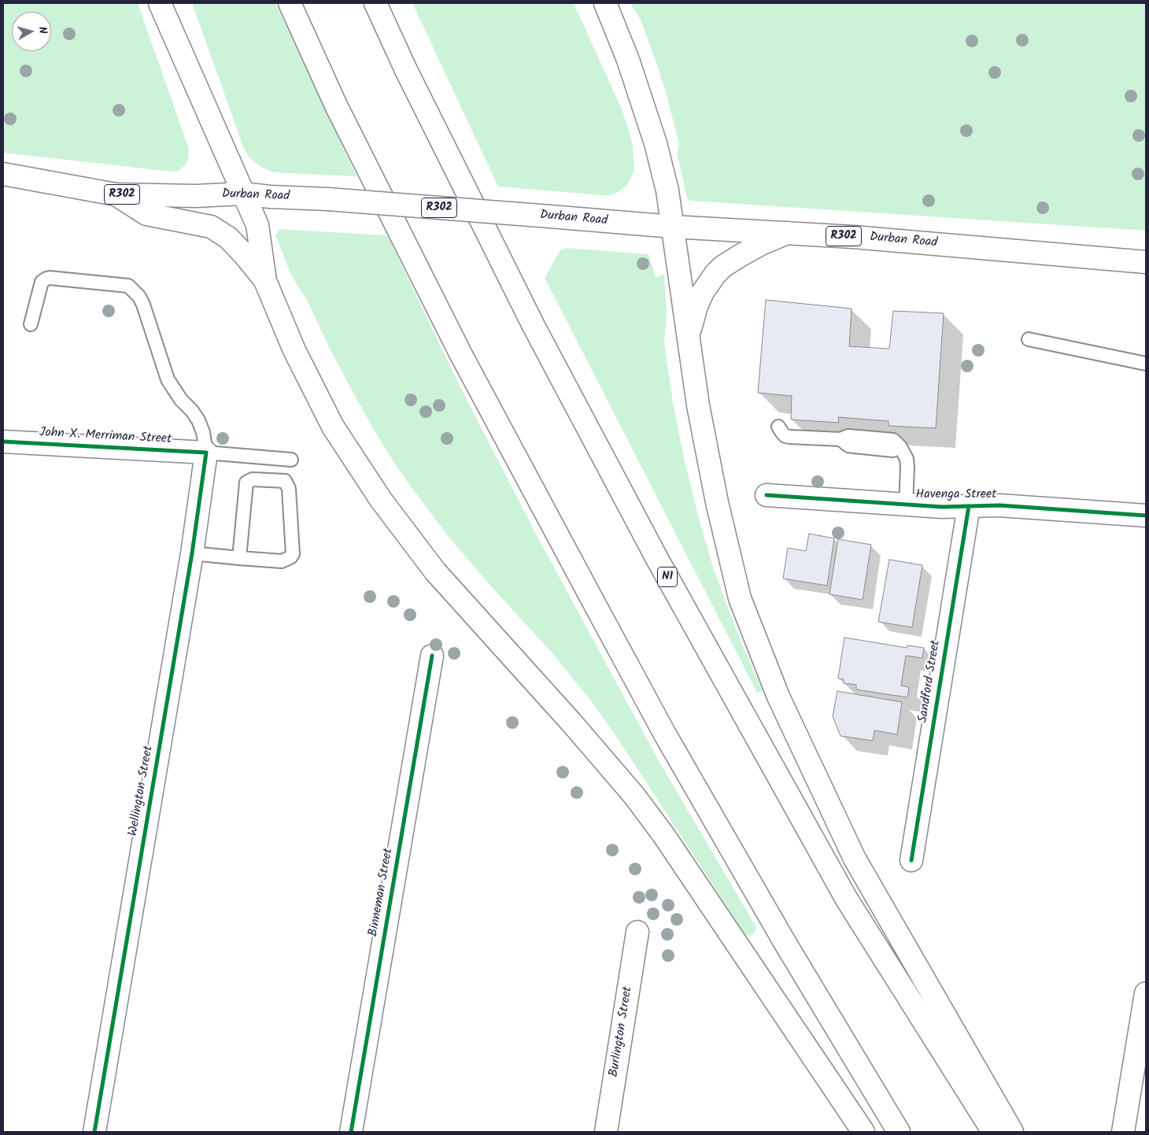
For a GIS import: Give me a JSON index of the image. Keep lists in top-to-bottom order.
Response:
{
  "streets": {
    "main road": [
      "R302",
      "Durban Road",
      "John X. Merriman Street",
      "Havenga Street",
      "N1",
      "Sandford Street",
      "Wellington Street",
      "Binneman Street",
      "Burlington Street"
    ]
  },
  "crossings": [
    ["John X. Merriman Street", "Wellington Street"],
    ["Havenga Street", "Sandford Street"]
  ],
  "north": "right"
}
